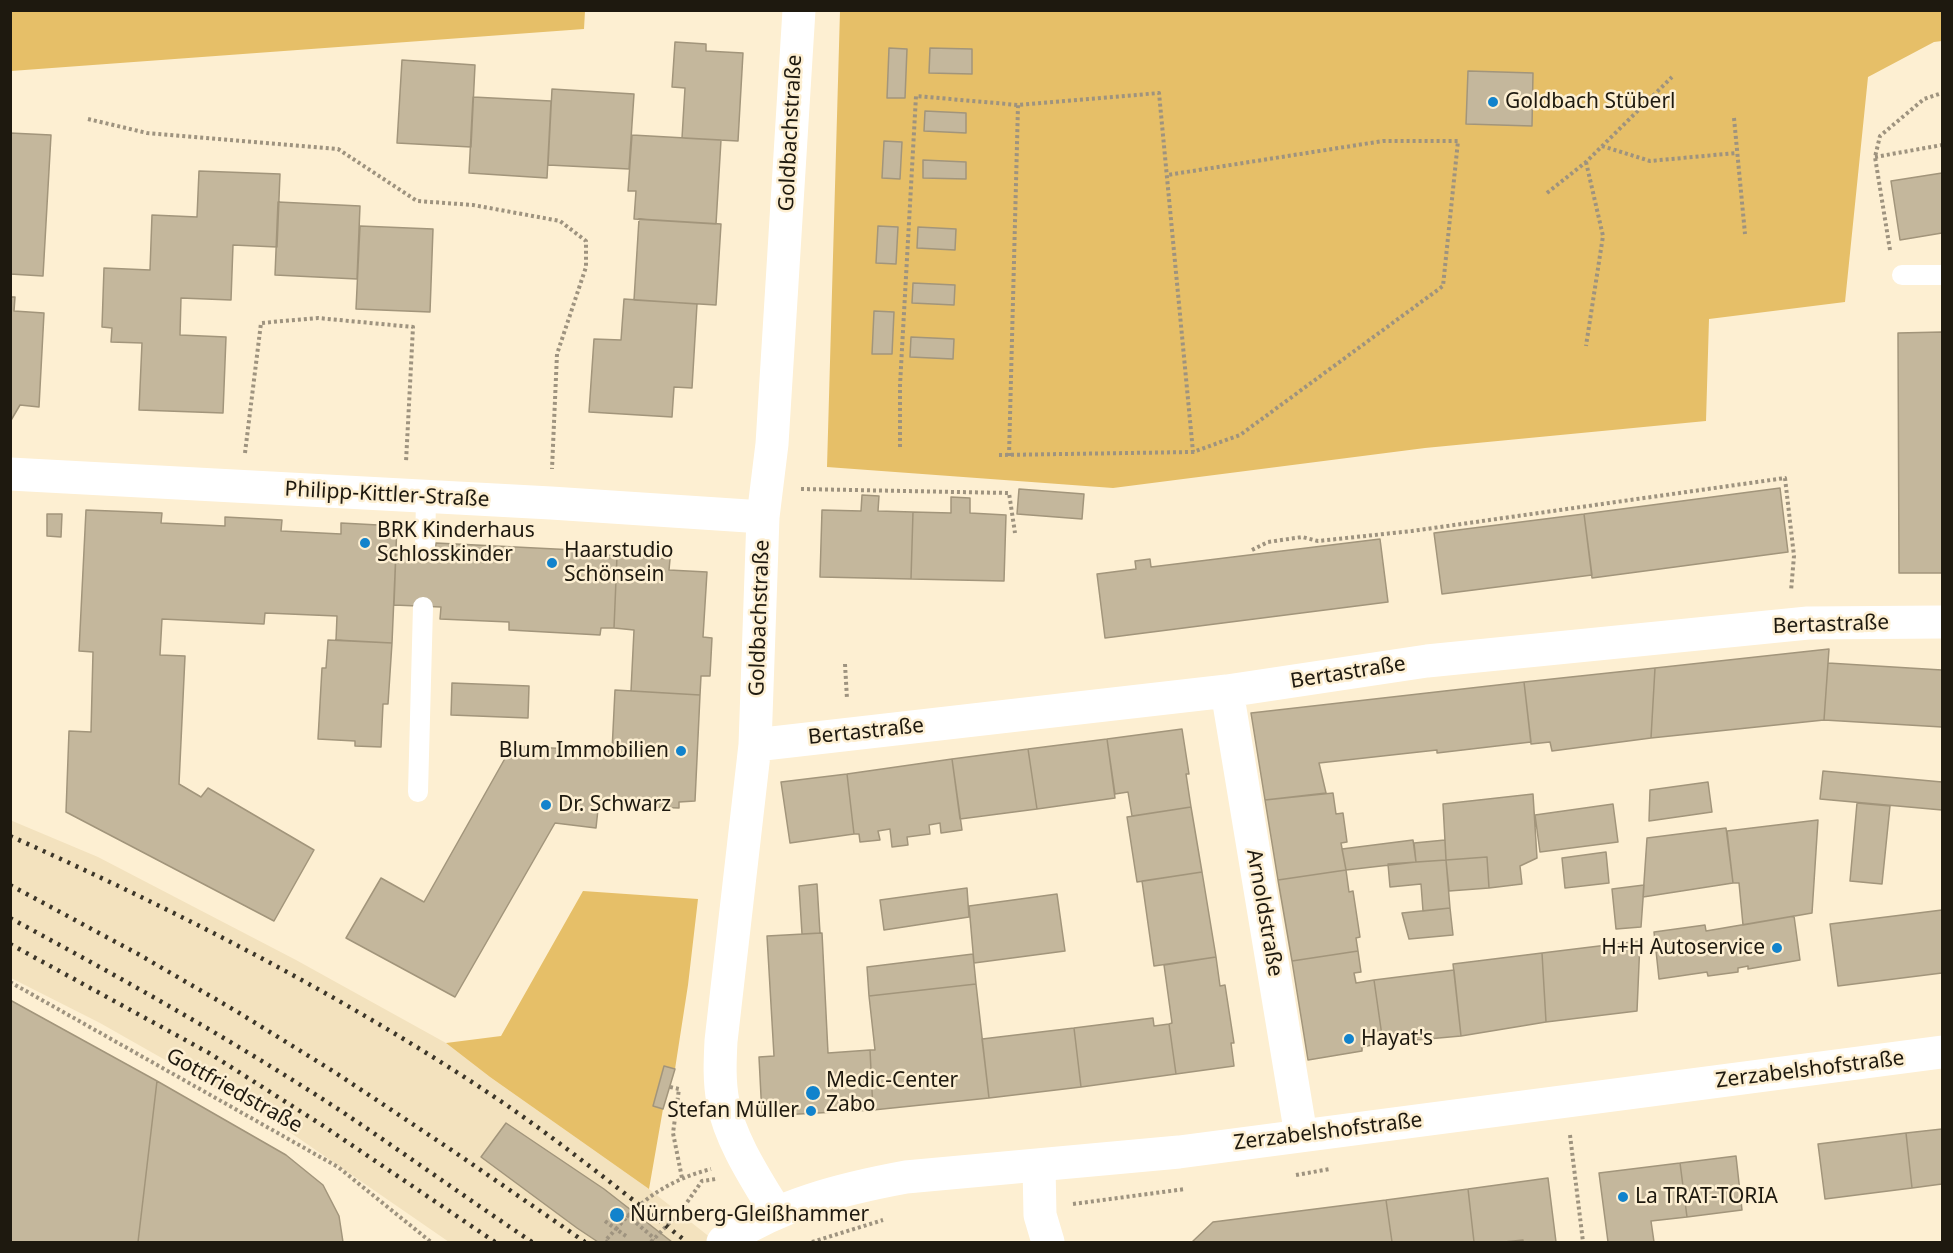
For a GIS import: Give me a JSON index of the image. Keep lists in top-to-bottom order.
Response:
{
  "streets": {
    "street": [
      "Goldbachstraße",
      "Philipp-Kittler-Straße",
      "Bertastraße",
      "Arnoldstraße",
      "Zerzabelshofstraße"
    ],
    "path": ["Gottfriedstraße"]
  },
  "crossings": [
    ["Goldbachstraße", "Philipp-Kittler-Straße"],
    ["Goldbachstraße", "Bertastraße"],
    ["Goldbachstraße", "Zerzabelshofstraße"],
    ["Bertastraße", "Arnoldstraße"],
    ["Arnoldstraße", "Zerzabelshofstraße"]
  ],
  "places": [
    "Goldbach Stüberl",
    "BRK Kinderhaus Schlosskinder",
    "Haarstudio Schönsein",
    "Blum Immobilien",
    "Dr. Schwarz",
    "H+H Autoservice",
    "Hayat's",
    "Medic-Center Zabo",
    "Stefan Müller",
    "La TRAT-TORIA",
    "Nürnberg-Gleißhammer"
  ]
}
